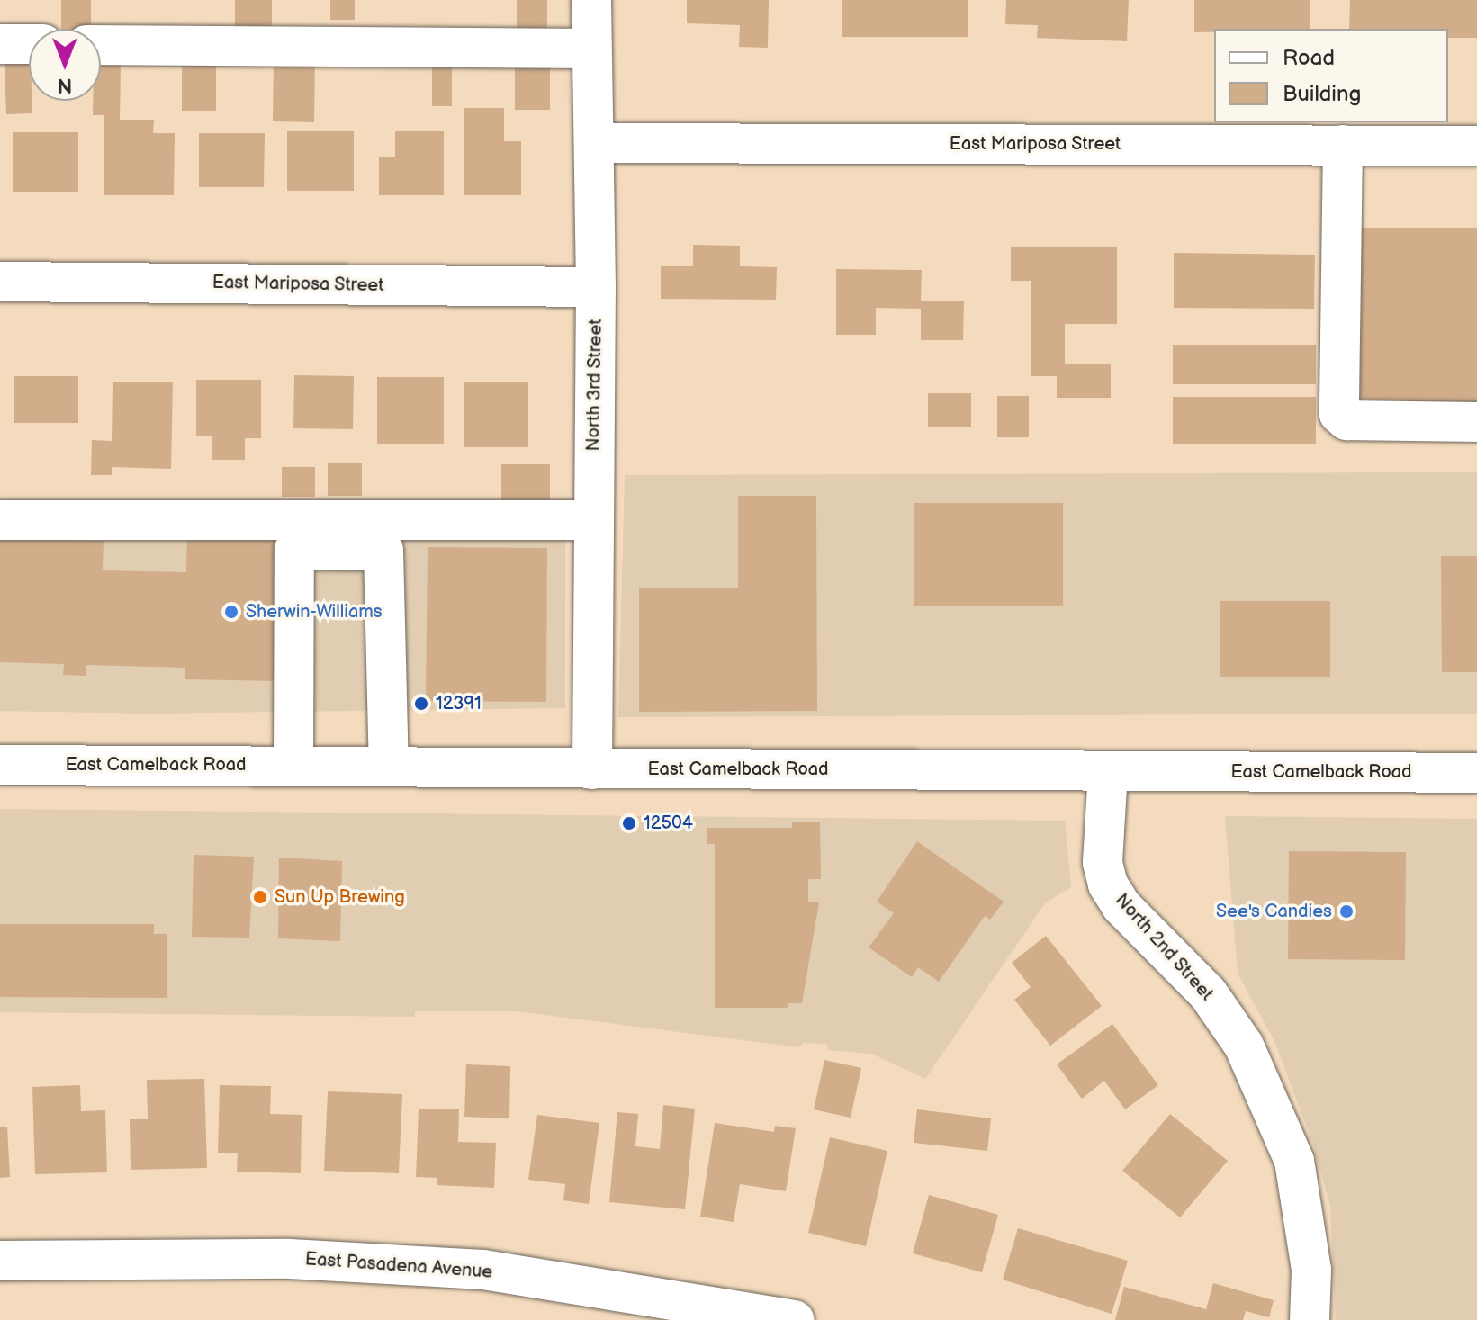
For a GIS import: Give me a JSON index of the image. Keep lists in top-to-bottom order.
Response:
{
  "streets": {
    "street": [
      "East Mariposa Street",
      "North 3rd Street",
      "East Camelback Road",
      "North 2nd Street",
      "East Pasadena Avenue"
    ]
  },
  "crossings": [
    ["East Mariposa Street", "North 3rd Street"],
    ["North 3rd Street", "East Camelback Road"],
    ["East Camelback Road", "North 2nd Street"]
  ],
  "places": [
    "Sherwin-Williams",
    "12391",
    "12504",
    "Sun Up Brewing",
    "See's Candies"
  ],
  "legend": ["Road", "Building"],
  "north": "bottom"
}
